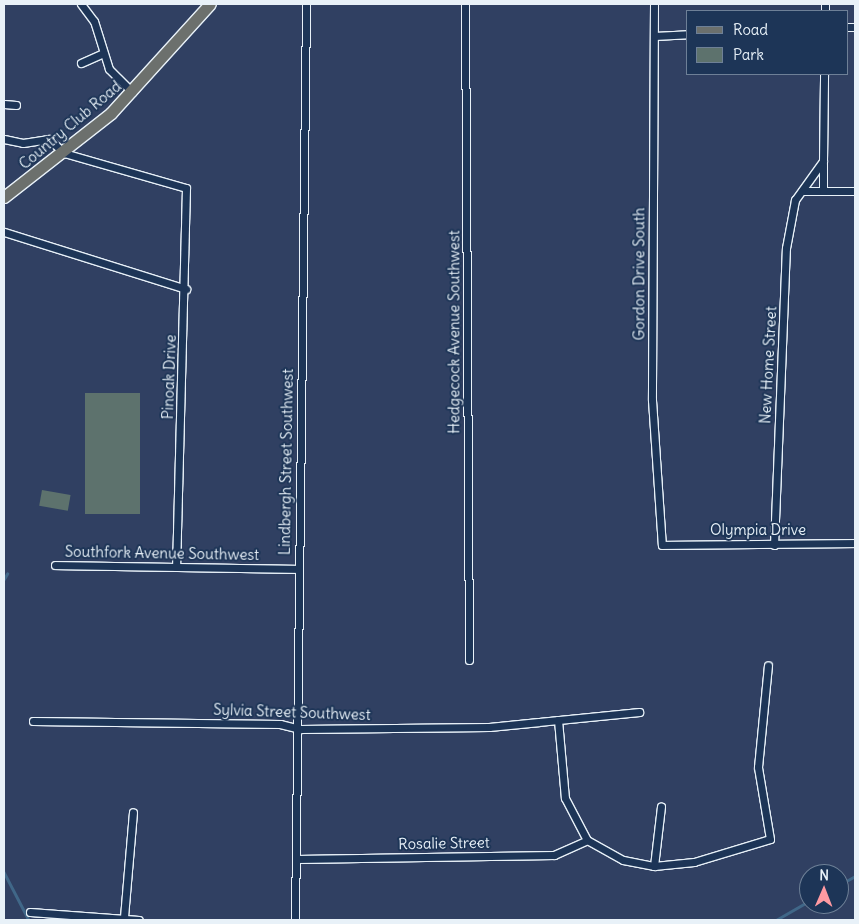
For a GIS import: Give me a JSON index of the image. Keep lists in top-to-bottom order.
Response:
{
  "streets": {
    "main road": ["Country Club Road"],
    "street": [
      "Gordon Drive South",
      "Hedgecock Avenue Southwest",
      "New Home Street",
      "Pinoak Drive",
      "Lindbergh Street Southwest",
      "Olympia Drive",
      "Southfork Avenue Southwest",
      "Sylvia Street Southwest",
      "Rosalie Street"
    ]
  },
  "crossings": [
    ["Country Club Road", "Pinoak Drive"],
    ["Gordon Drive South", "Olympia Drive"],
    ["New Home Street", "Olympia Drive"],
    ["Pinoak Drive", "Southfork Avenue Southwest"],
    ["Lindbergh Street Southwest", "Southfork Avenue Southwest"],
    ["Lindbergh Street Southwest", "Sylvia Street Southwest"],
    ["Lindbergh Street Southwest", "Rosalie Street"]
  ],
  "legend": ["Road", "Park"],
  "north": "top"
}
